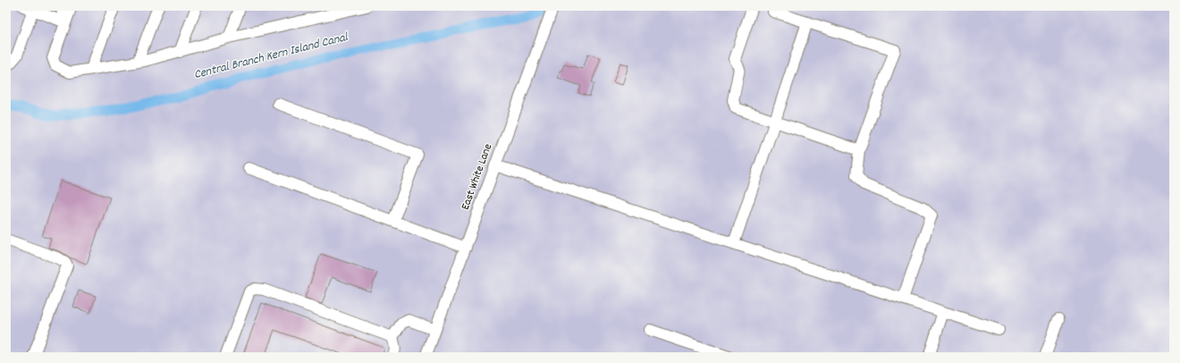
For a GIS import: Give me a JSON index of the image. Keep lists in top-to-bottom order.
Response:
{
  "streets": {
    "street": ["East White Lane"]
  },
  "water": ["Central Branch Kern Island Canal"]
}
